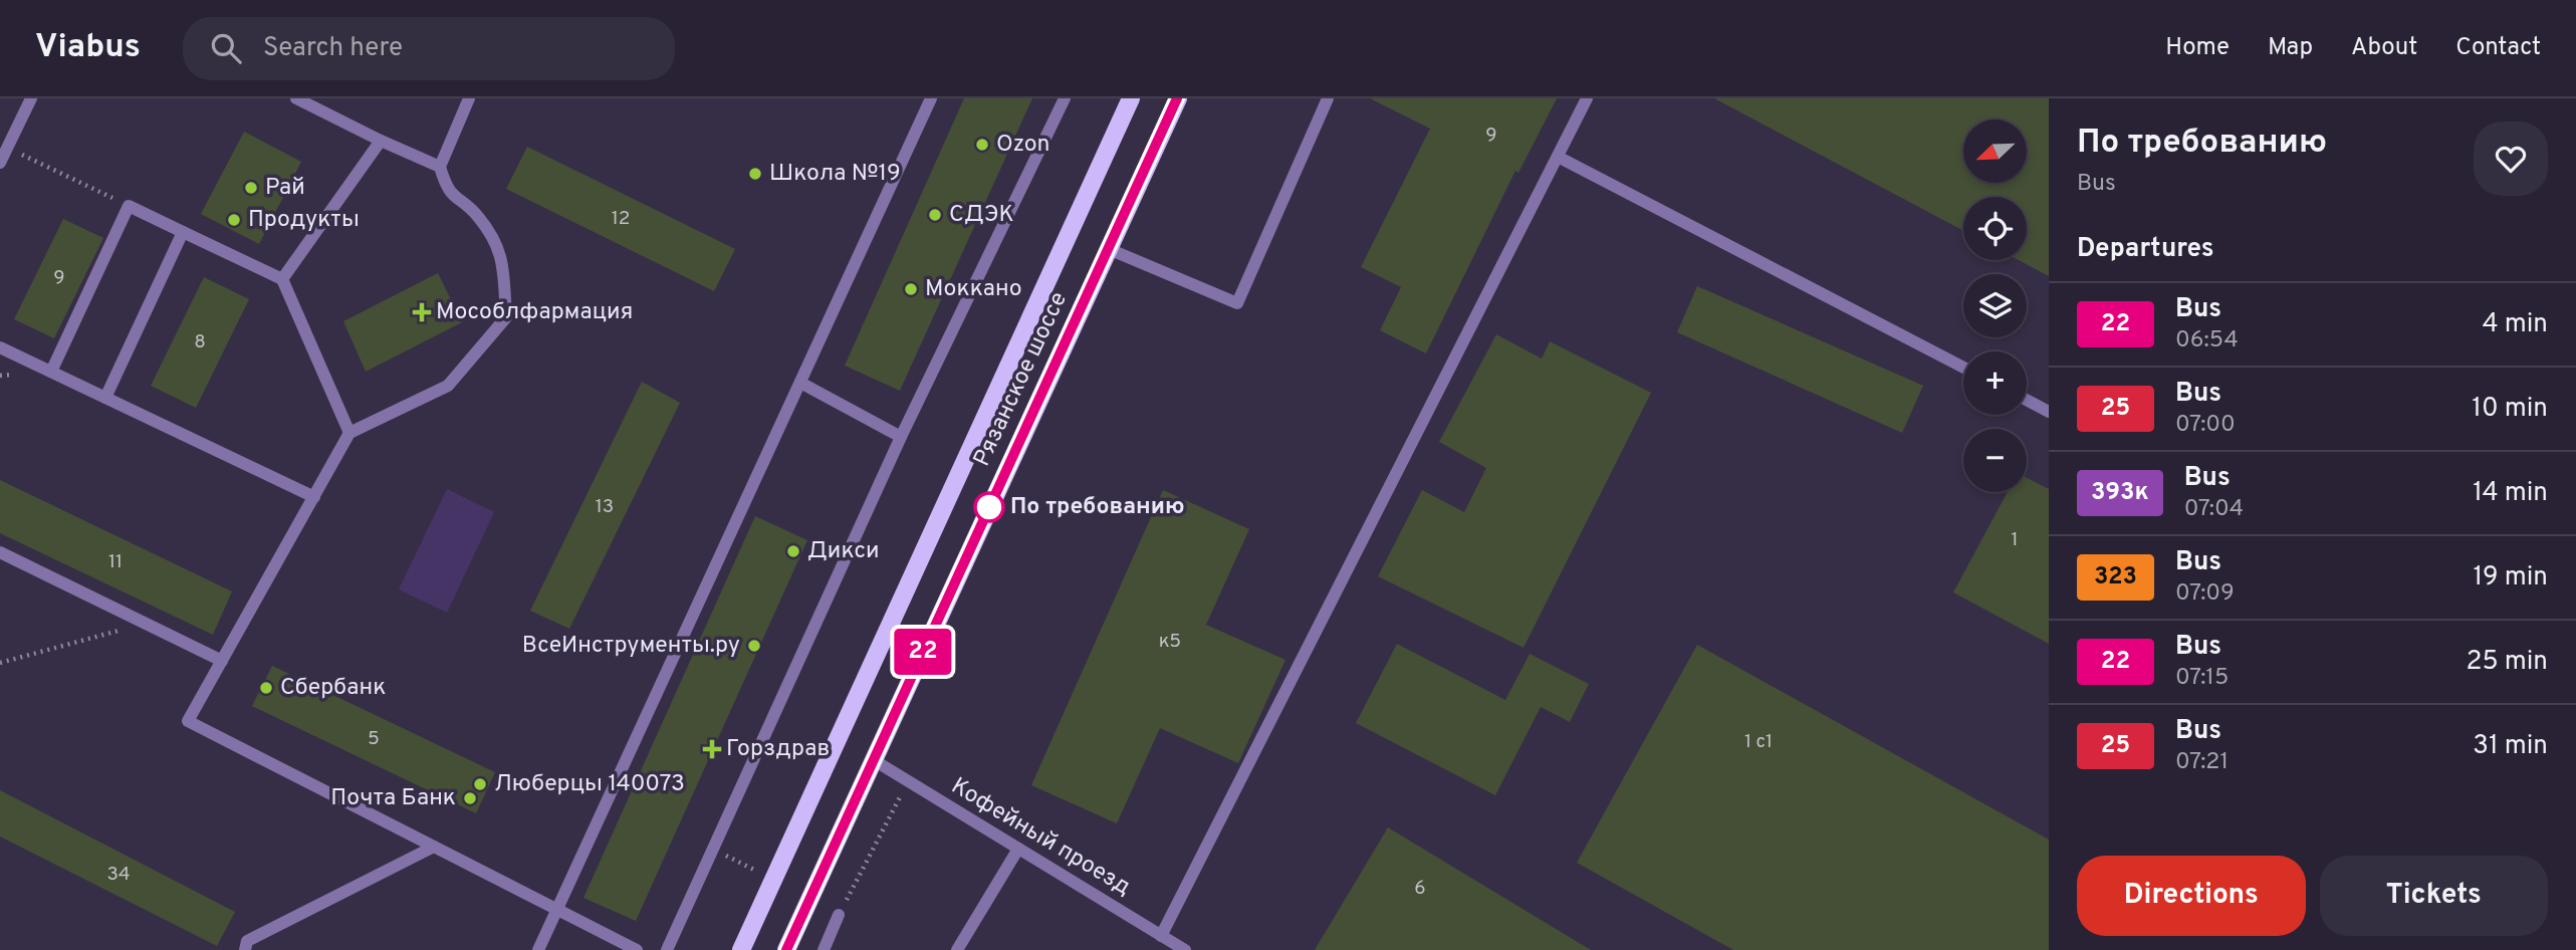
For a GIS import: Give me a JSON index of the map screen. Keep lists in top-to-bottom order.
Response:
{
  "streets": {
    "main road": ["Рязанское шоссе"],
    "lane": ["Кофейный проезд"]
  },
  "crossings": [
    ["Рязанское шоссе", "Кофейный проезд"]
  ],
  "places": {
    "other": [
      "Ozon",
      "Школа №19",
      "Рай",
      "СДЭК",
      "Продукты",
      "Моккано",
      "По требованию",
      "Дикси",
      "ВсеИнструменты.ру",
      "Сбербанк",
      "Люберцы 140073",
      "Почта Банк"
    ],
    "health": ["Мособлфармация", "Горздрав"]
  },
  "lines": ["bus line 22"],
  "house_numbers": [
    "9",
    "12",
    "9",
    "8",
    "13",
    "1",
    "11",
    "к5",
    "5",
    "1 с1",
    "34",
    "6"
  ],
  "north": "bottom left",
  "page": {
    "header": "Viabus",
    "search": "Search here",
    "nav": [
      "Home",
      "Map",
      "About",
      "Contact"
    ],
    "on_map": "22",
    "heading": [
      ["По требованию", "Bus"],
      "Departures"
    ],
    "map_buttons": ["+", "−"],
    "list": [
      {
        "mark": "22",
        "name": "Bus",
        "note": "06:54",
        "value": "4 min"
      },
      {
        "mark": "25",
        "name": "Bus",
        "note": "07:00",
        "value": "10 min"
      },
      {
        "mark": "393к",
        "name": "Bus",
        "note": "07:04",
        "value": "14 min"
      },
      {
        "mark": "323",
        "name": "Bus",
        "note": "07:09",
        "value": "19 min"
      },
      {
        "mark": "22",
        "name": "Bus",
        "note": "07:15",
        "value": "25 min"
      },
      {
        "mark": "25",
        "name": "Bus",
        "note": "07:21",
        "value": "31 min"
      }
    ],
    "buttons": ["Directions", "Tickets"]
  }
}
